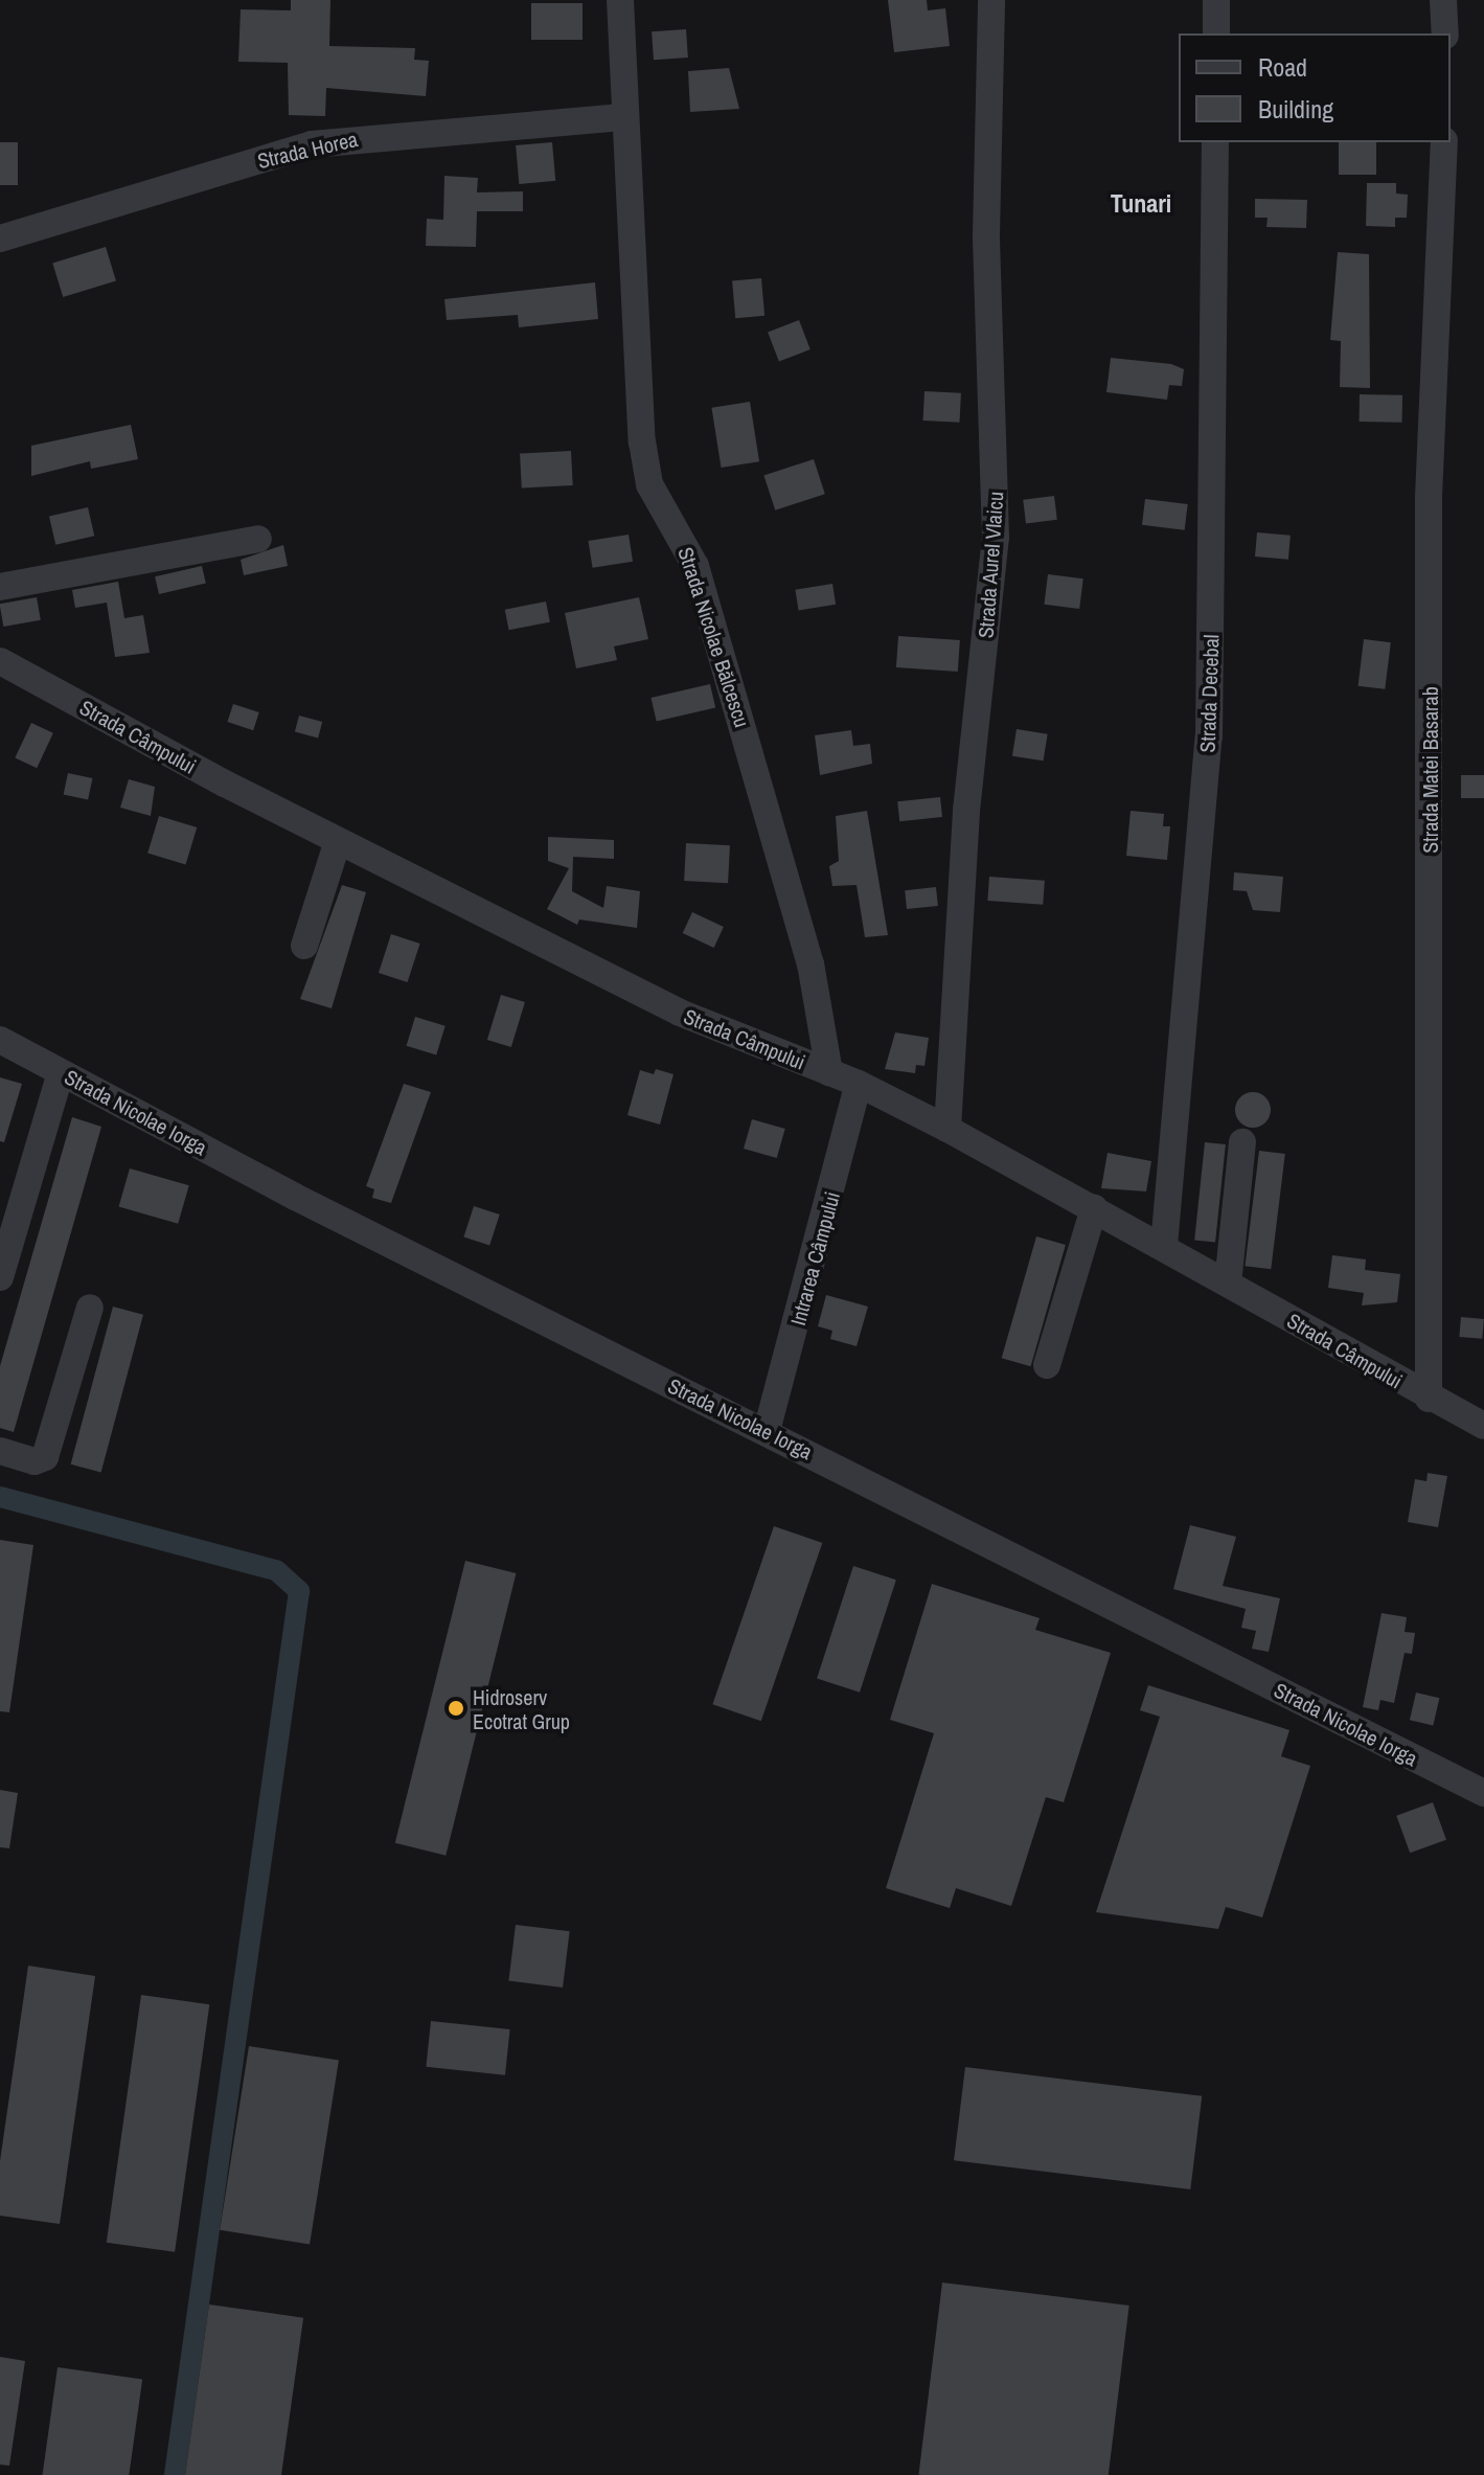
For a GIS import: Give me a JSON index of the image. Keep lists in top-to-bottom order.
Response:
{
  "streets": {
    "street": [
      "Strada Horea",
      "Strada Aurel Vlaicu",
      "Strada Nicolae Bălcescu",
      "Strada Decebal",
      "Strada Câmpului",
      "Strada Matei Basarab",
      "Strada Nicolae Iorga",
      "Intrarea Câmpului"
    ]
  },
  "crossings": [
    ["Strada Horea", "Strada Nicolae Bălcescu"],
    ["Strada Aurel Vlaicu", "Strada Câmpului"],
    ["Strada Nicolae Bălcescu", "Strada Câmpului"],
    ["Strada Decebal", "Strada Câmpului"],
    ["Strada Câmpului", "Strada Matei Basarab"],
    ["Strada Câmpului", "Intrarea Câmpului"],
    ["Strada Nicolae Iorga", "Intrarea Câmpului"]
  ],
  "districts": ["Tunari"],
  "places": ["Hidroserv Ecotrat Grup"],
  "legend": ["Road", "Building"]
}
